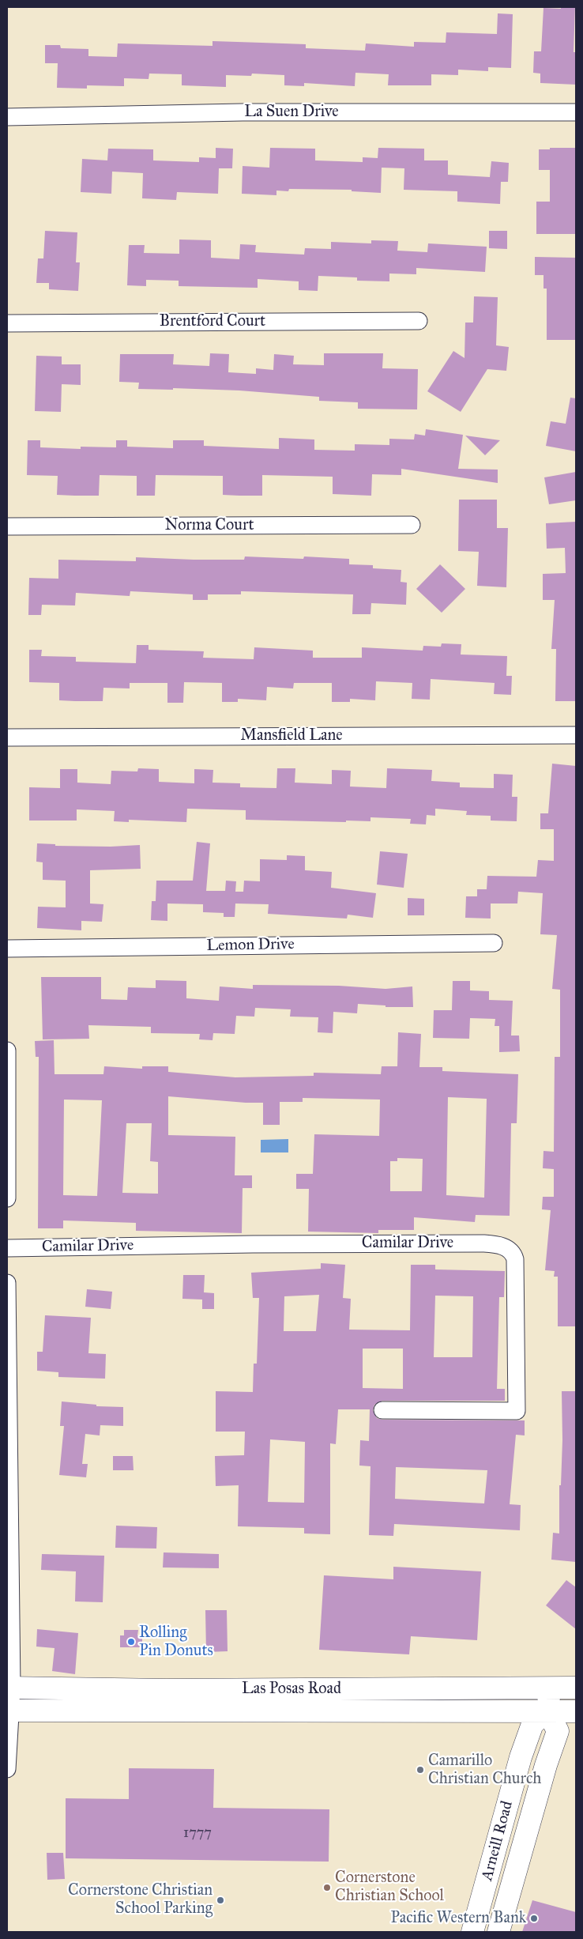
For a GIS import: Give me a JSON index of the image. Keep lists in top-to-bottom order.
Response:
{
  "streets": {
    "main road": ["Las Posas Road", "Arneill Road"],
    "street": [
      "La Suen Drive",
      "Brentford Court",
      "Norma Court",
      "Mansfield Lane",
      "Lemon Drive",
      "Camilar Drive"
    ]
  },
  "crossings": [
    ["Las Posas Road", "Arneill Road"]
  ],
  "places": [
    "Rolling Pin Donuts",
    "Camarillo Christian Church",
    "Cornerstone Christian School",
    "Cornerstone Christian School Parking",
    "Pacific Western Bank"
  ],
  "house_numbers": ["1777"]
}
